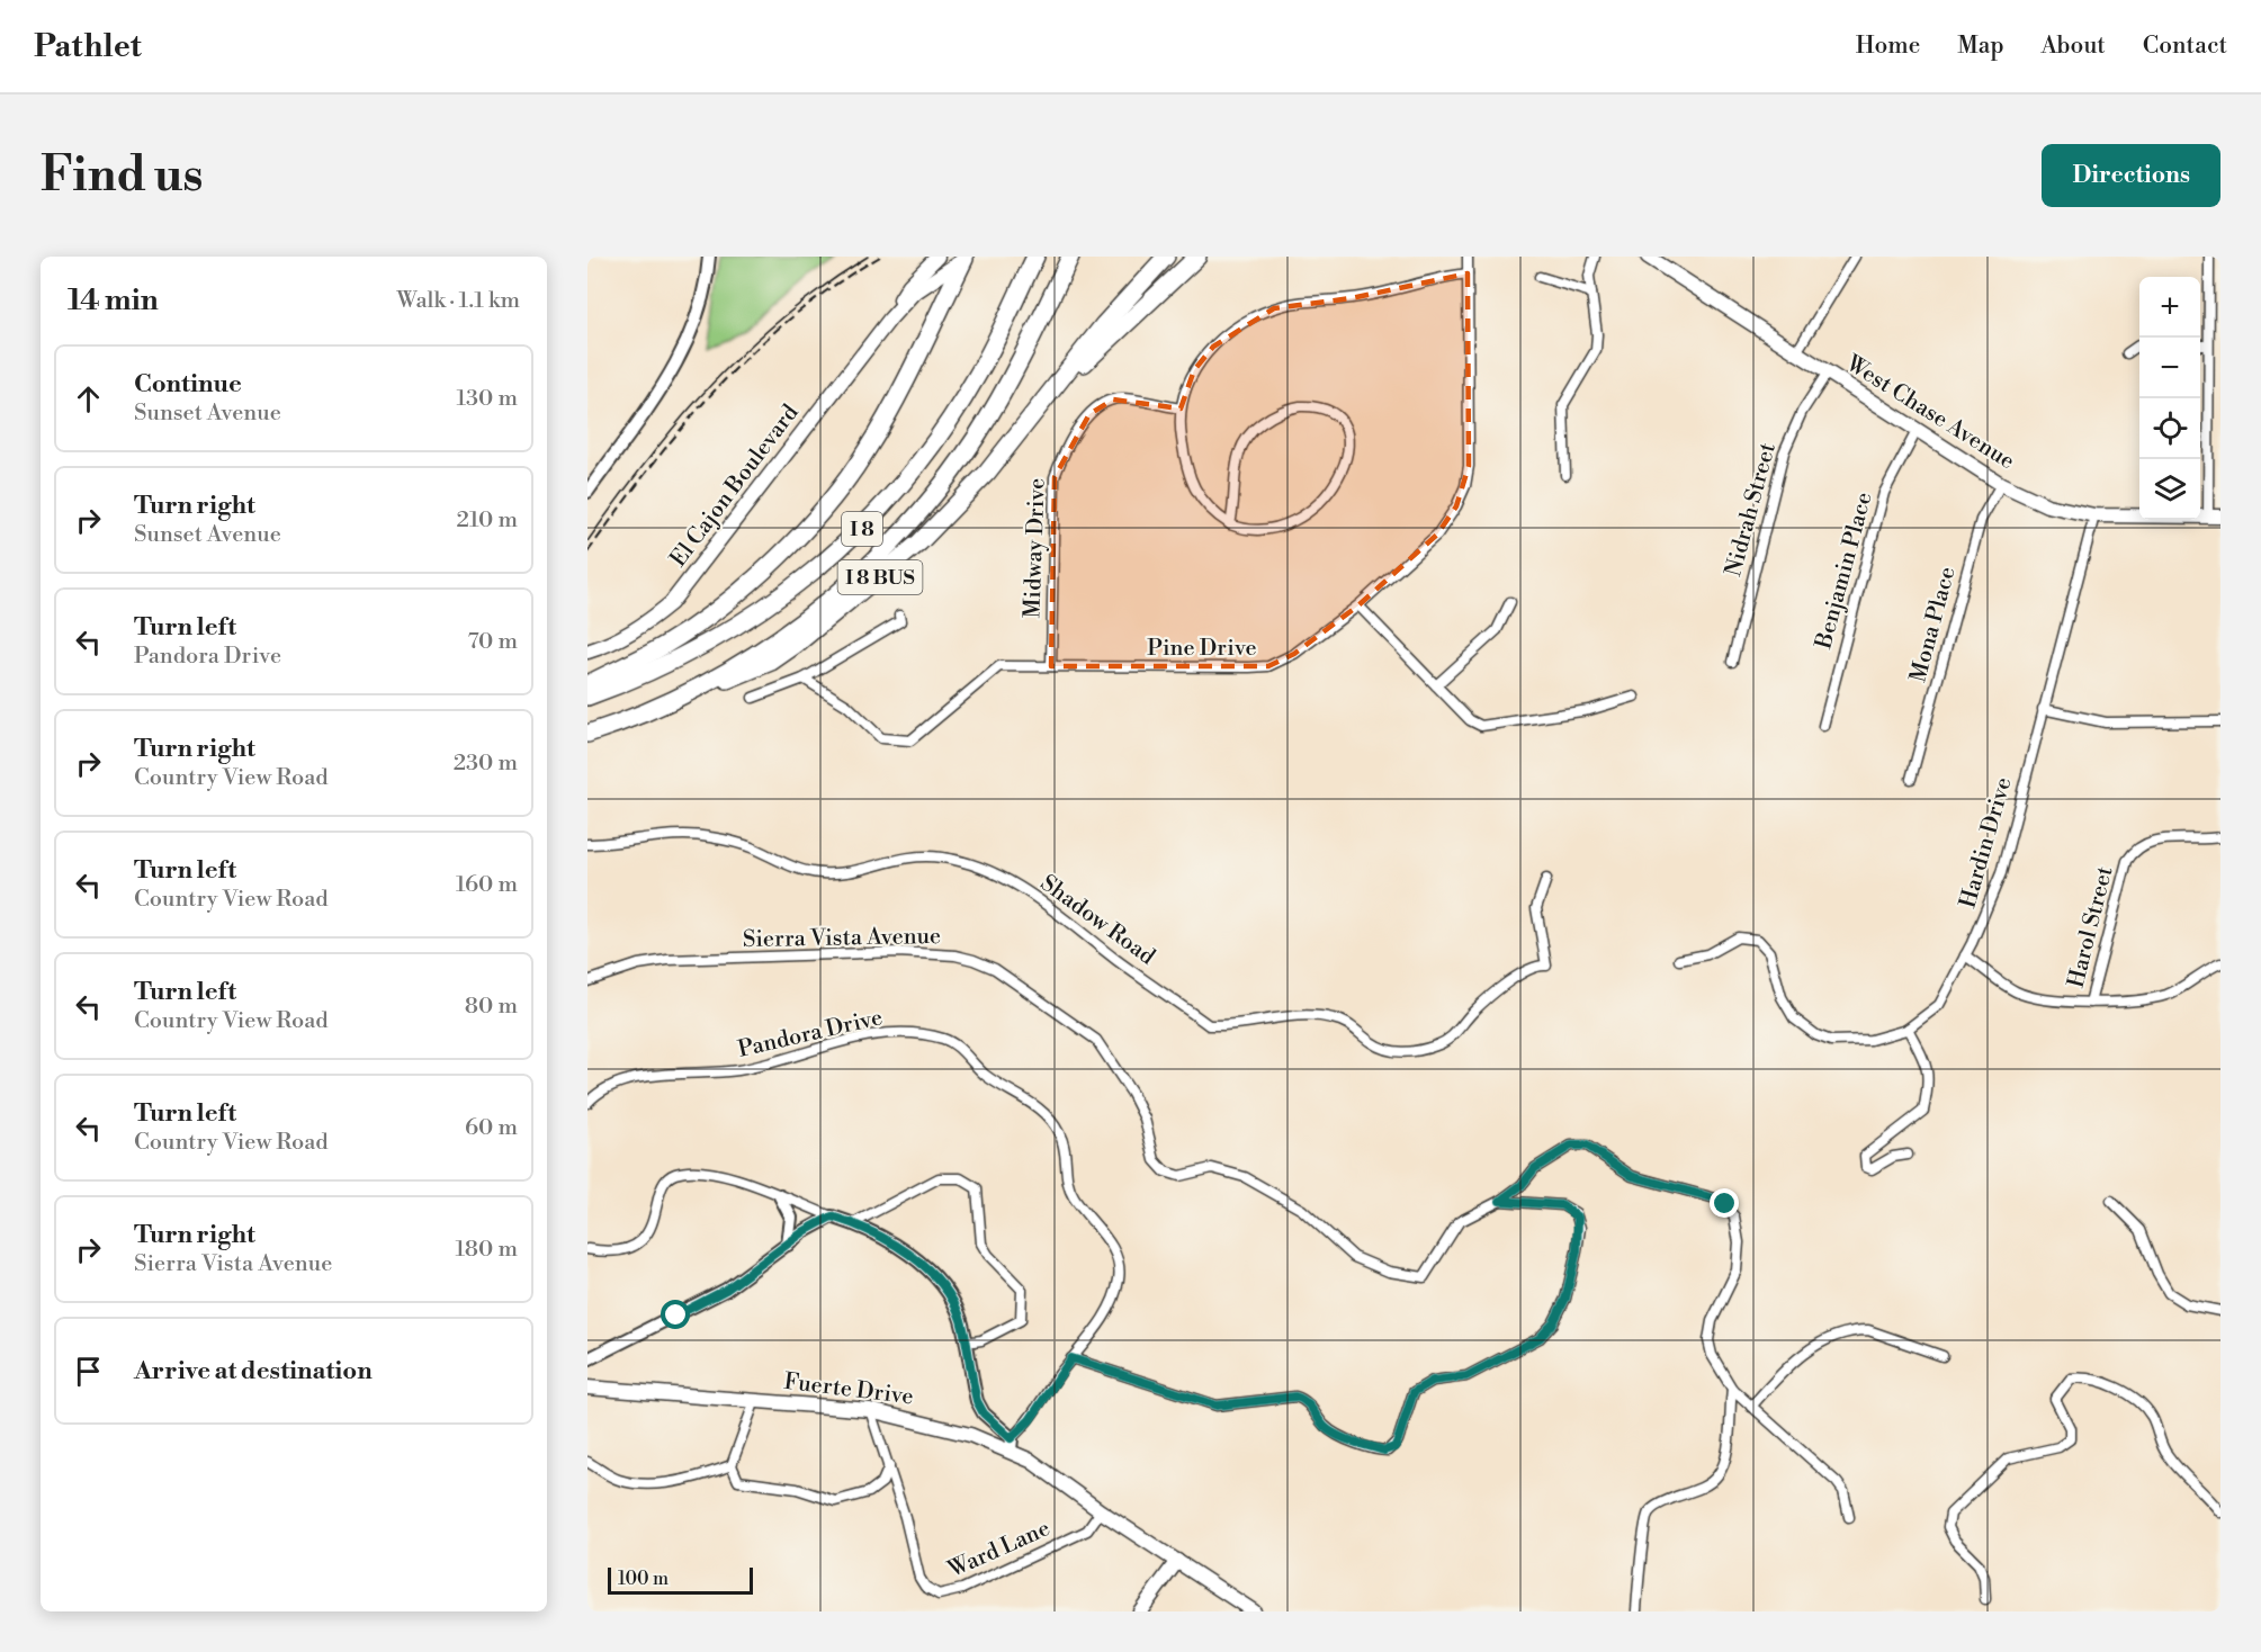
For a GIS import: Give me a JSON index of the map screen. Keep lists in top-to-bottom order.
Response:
{
  "streets": {
    "highway": ["I 8", "I 8 BUS"],
    "main road": ["West Chase Avenue", "El Cajon Boulevard", "Fuerte Drive"],
    "street": [
      "Nidrah Street",
      "Midway Drive",
      "Benjamin Place",
      "Mona Place",
      "Pine Drive",
      "Hardin Drive",
      "Shadow Road",
      "Harol Street",
      "Sierra Vista Avenue",
      "Pandora Drive",
      "Ward Lane"
    ]
  },
  "crossings": [
    ["West Chase Avenue", "Nidrah Street"],
    ["West Chase Avenue", "Benjamin Place"],
    ["West Chase Avenue", "Mona Place"],
    ["West Chase Avenue", "Hardin Drive"],
    ["I 8", "I 8 BUS"],
    ["Midway Drive", "Pine Drive"],
    ["Pandora Drive", "Fuerte Drive"],
    ["Fuerte Drive", "Ward Lane"]
  ],
  "scale_bar": "100 m",
  "page": {
    "header": "Pathlet",
    "nav": [
      "Home",
      "Map",
      "About",
      "Contact"
    ],
    "buttons": "Directions",
    "title": "Find us",
    "heading": ["14 min", "Walk · 1.1 km"],
    "map_buttons": ["+", "−"],
    "list": [
      ["Continue", "Sunset Avenue", "130 m"],
      ["Turn right", "Sunset Avenue", "210 m"],
      ["Turn left", "Pandora Drive", "70 m"],
      ["Turn right", "Country View Road", "230 m"],
      ["Turn left", "Country View Road", "160 m"],
      ["Turn left", "Country View Road", "80 m"],
      ["Turn left", "Country View Road", "60 m"],
      ["Turn right", "Sierra Vista Avenue", "180 m"],
      "Arrive at destination"
    ],
    "scale": "100 m"
  }
}
